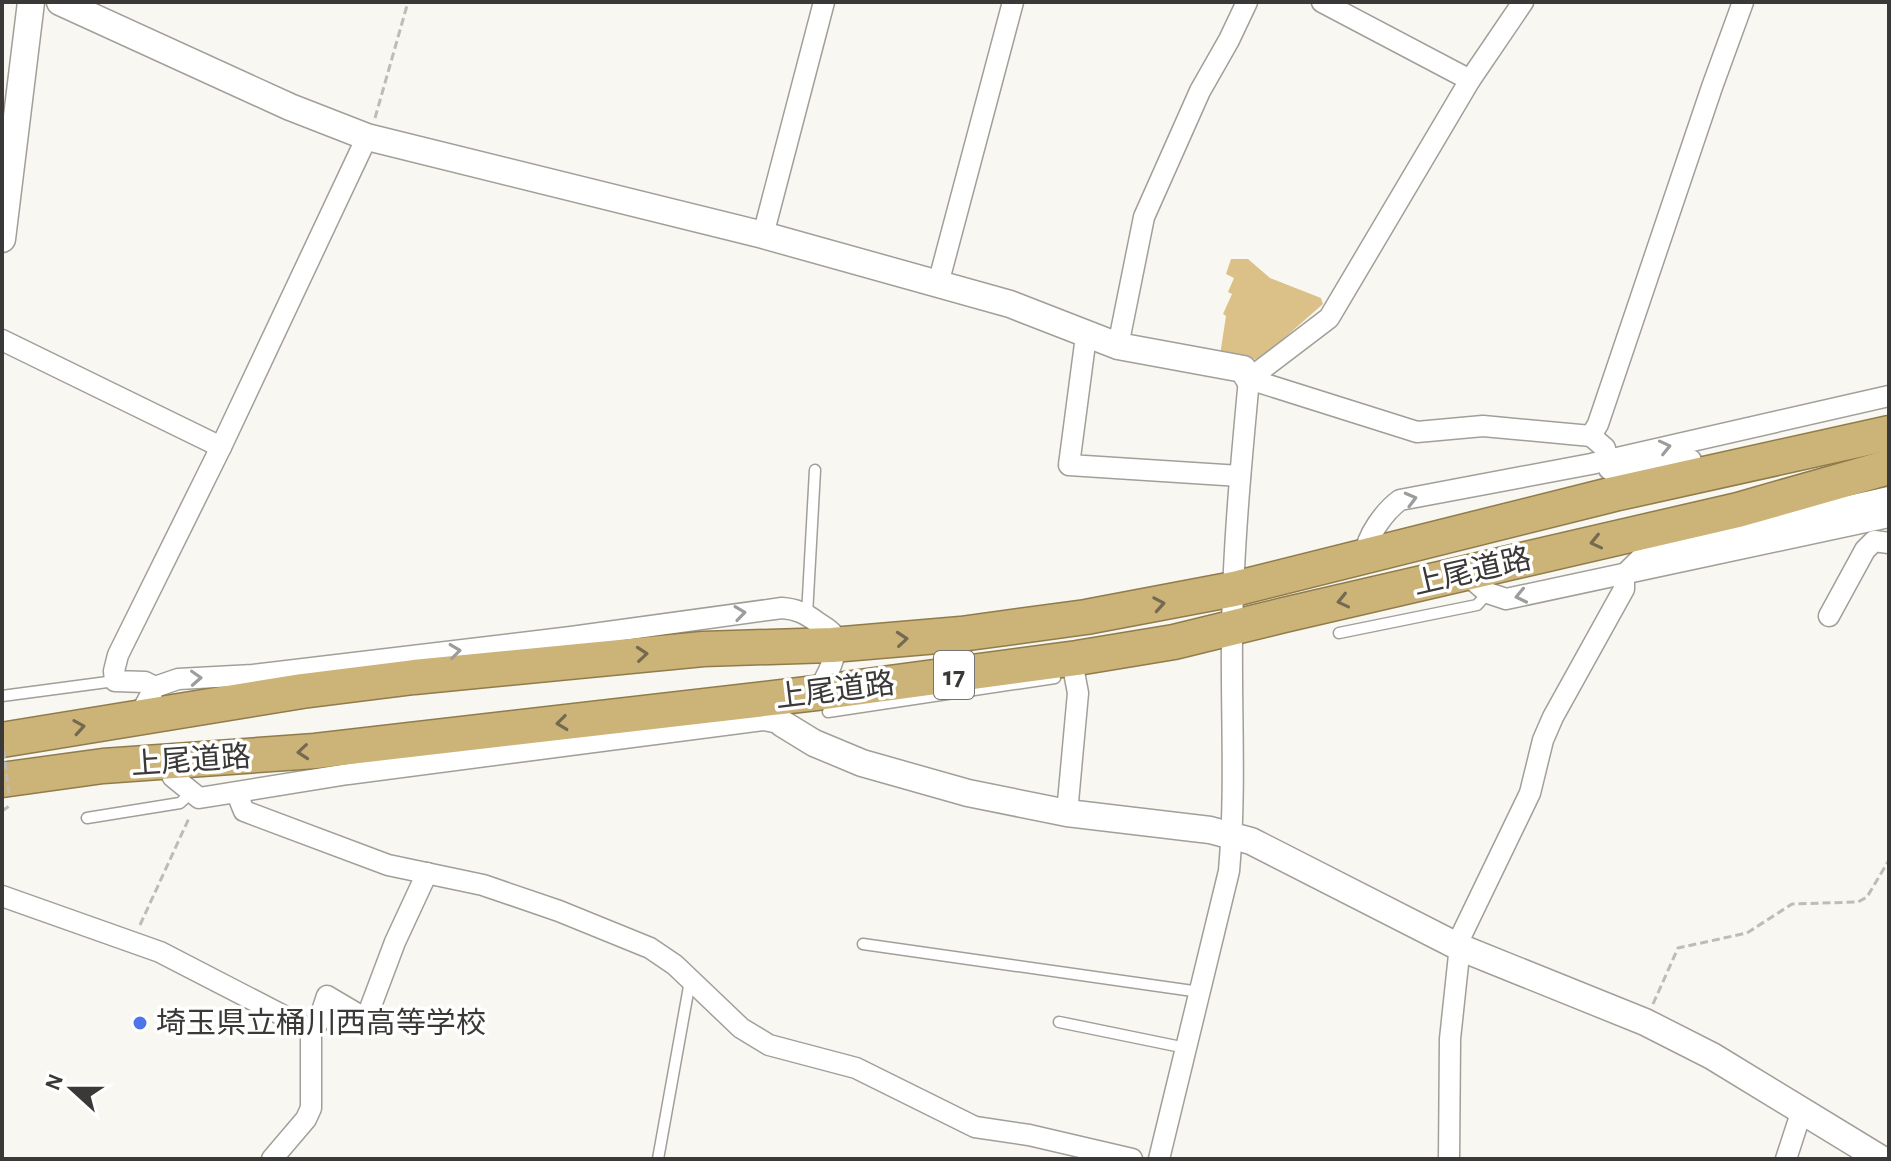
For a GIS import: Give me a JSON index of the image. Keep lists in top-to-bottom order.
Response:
{
  "streets": {
    "highway": ["上尾道路", "17"]
  },
  "places": ["埼玉県立桶川西高等学校"],
  "north": "left"
}
